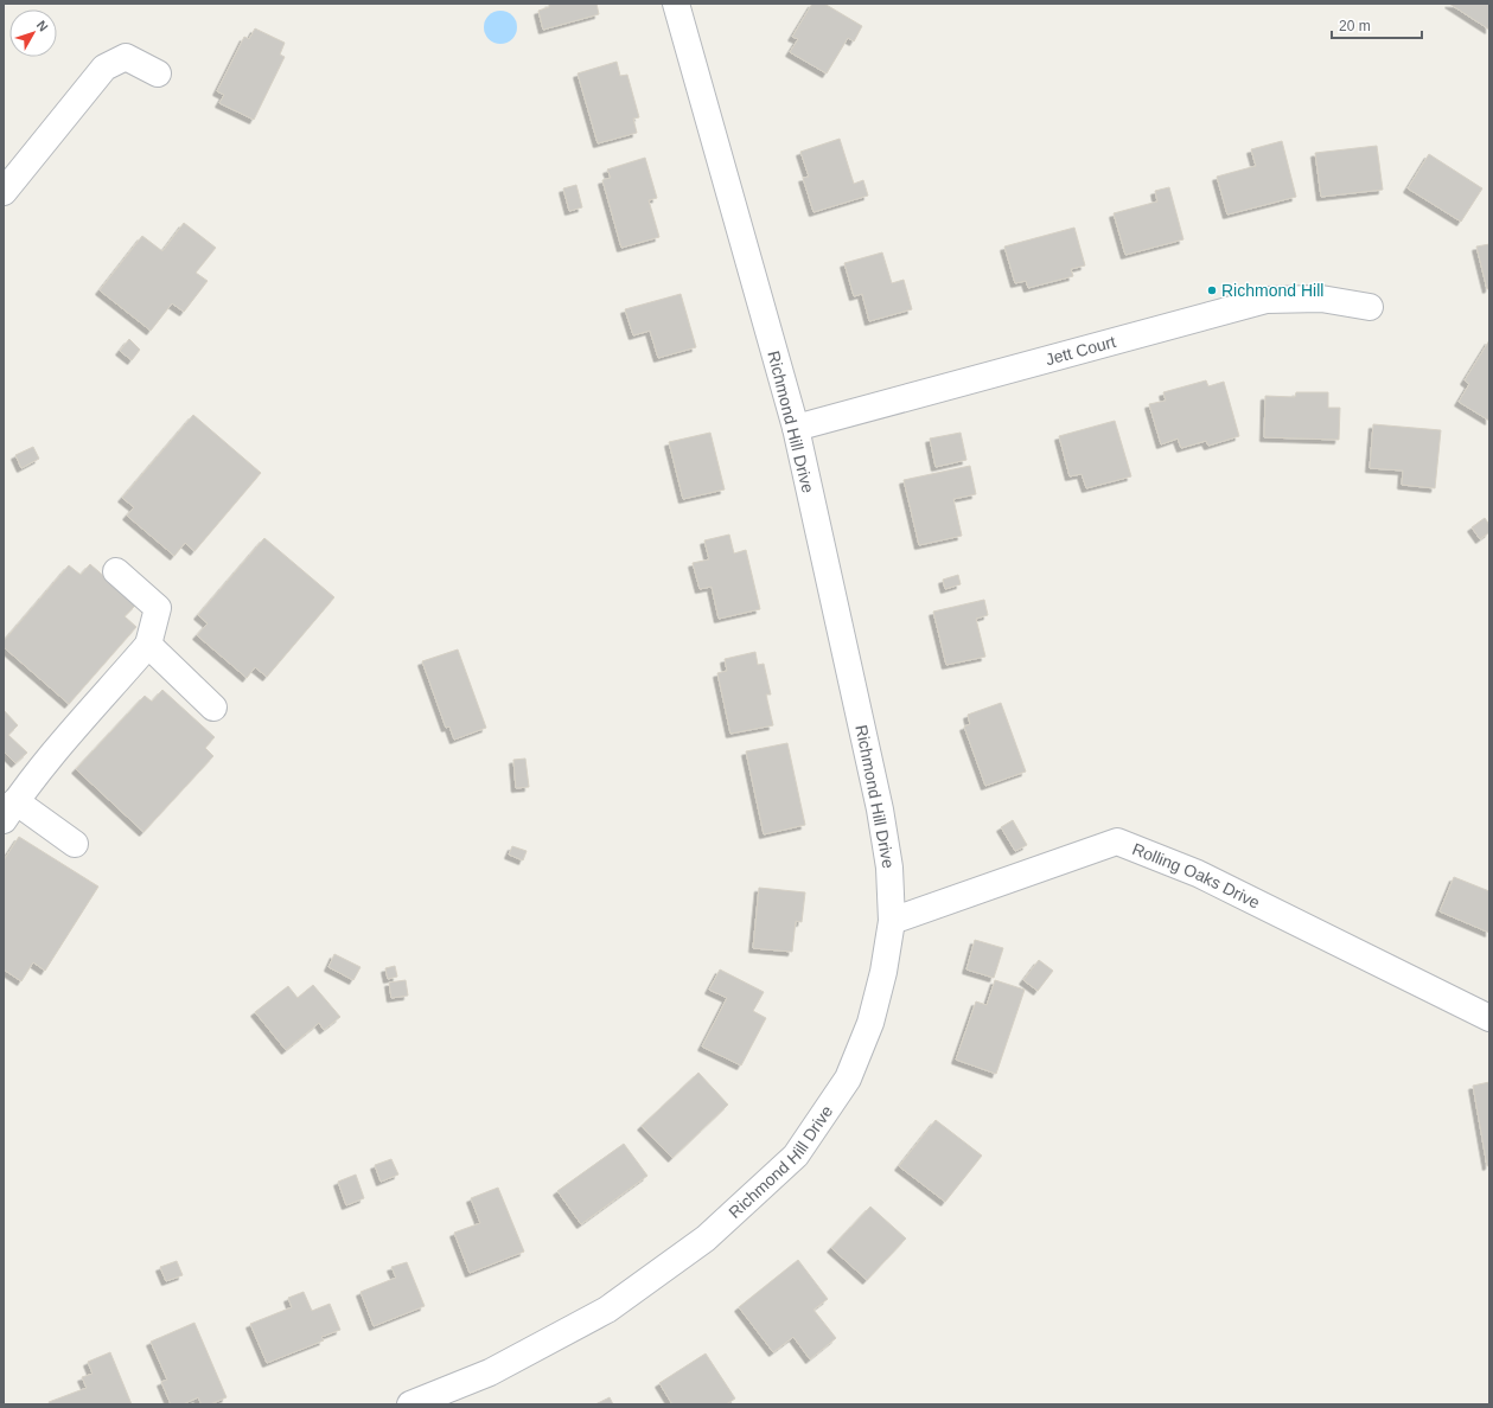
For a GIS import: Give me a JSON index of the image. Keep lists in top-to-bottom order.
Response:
{
  "streets": {
    "street": ["Jett Court", "Richmond Hill Drive", "Rolling Oaks Drive"]
  },
  "crossings": [
    ["Jett Court", "Richmond Hill Drive"],
    ["Richmond Hill Drive", "Rolling Oaks Drive"]
  ],
  "places": ["Richmond Hill"],
  "scale_bar": "20 m",
  "north": "top right"
}
